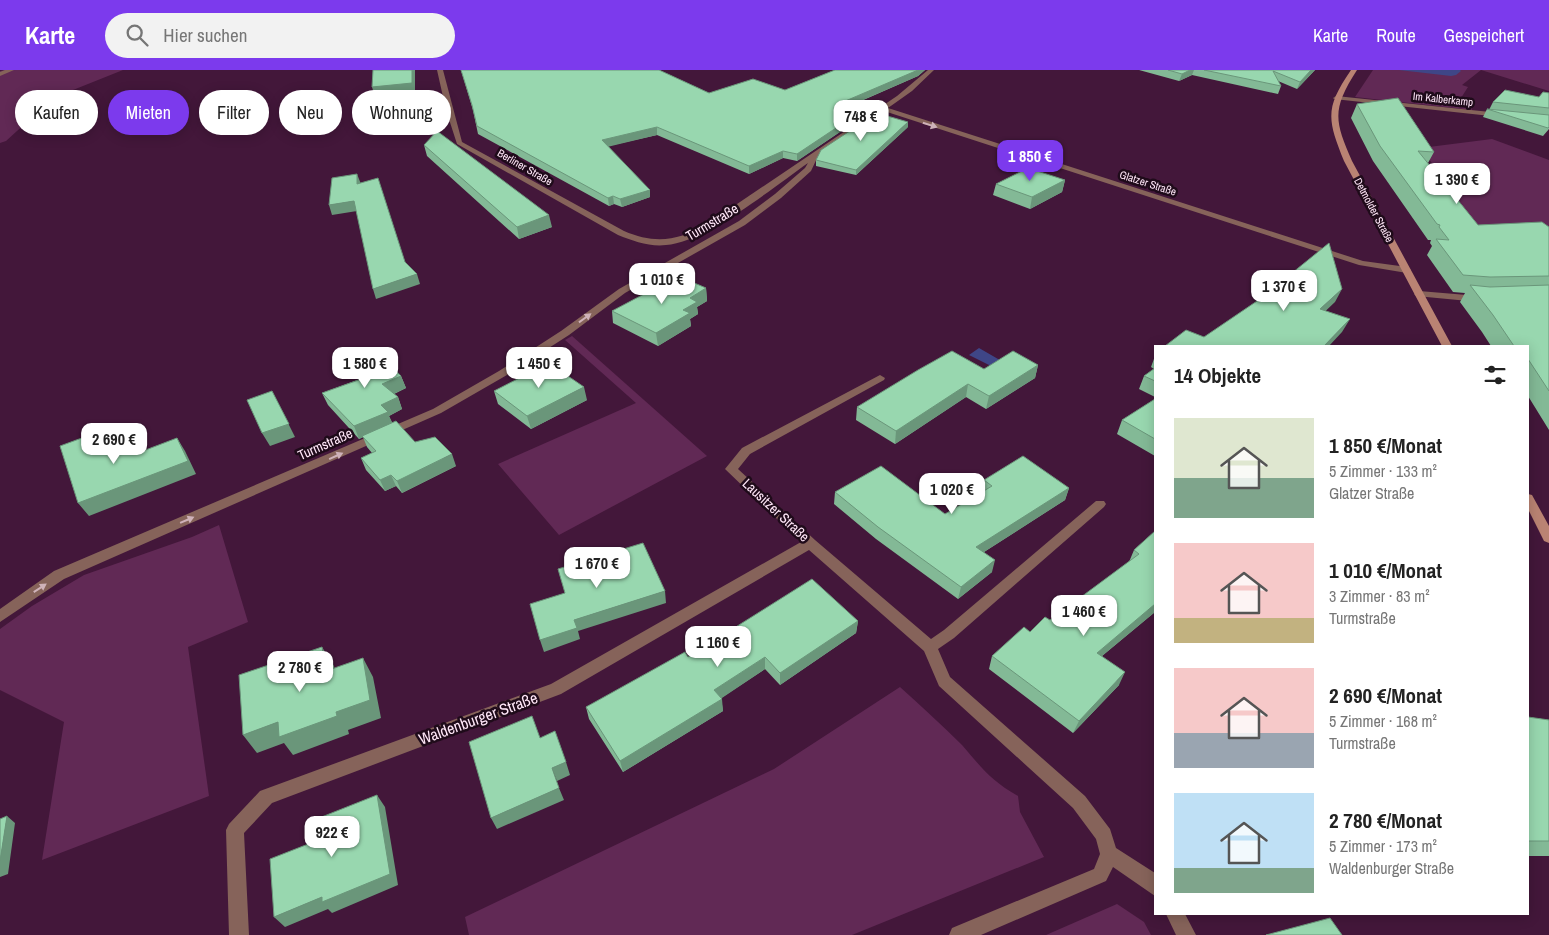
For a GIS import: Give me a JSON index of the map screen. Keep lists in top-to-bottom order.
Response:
{
  "streets": {
    "main road": ["Detmolder Straße"],
    "street": [
      "Im Kalberkamp",
      "Berliner Straße",
      "Glatzer Straße",
      "Turmstraße",
      "Lausitzer Straße",
      "Waldenburger Straße"
    ]
  },
  "crossings": [
    ["Im Kalberkamp", "Detmolder Straße"],
    ["Berliner Straße", "Turmstraße"],
    ["Glatzer Straße", "Detmolder Straße"],
    ["Glatzer Straße", "Turmstraße"],
    ["Lausitzer Straße", "Waldenburger Straße"]
  ],
  "one_way": ["Glatzer Straße", "Turmstraße"],
  "page": {
    "header": "Karte",
    "search": "Hier suchen",
    "nav": ["Karte", "Route", "Gespeichert"],
    "chip": [
      "Kaufen",
      "Mieten",
      "Filter",
      "Neu",
      "Wohnung"
    ],
    "price": [
      "748 €",
      "1 850 €",
      "1 390 €",
      "1 010 €",
      "1 370 €",
      "1 580 €",
      "1 450 €",
      "2 690 €",
      "1 020 €",
      "1 670 €",
      "1 460 €",
      "1 160 €",
      "2 780 €",
      "922 €"
    ],
    "heading": "14 Objekte",
    "list": [
      {
        "name": "1 850 €/Monat",
        "note": "5 Zimmer · 133 m² · Glatzer Straße"
      },
      {
        "name": "1 010 €/Monat",
        "note": "3 Zimmer · 83 m² · Turmstraße"
      },
      {
        "name": "2 690 €/Monat",
        "note": "5 Zimmer · 168 m² · Turmstraße"
      },
      {
        "name": "2 780 €/Monat",
        "note": "5 Zimmer · 173 m² · Waldenburger Straße"
      }
    ]
  }
}
